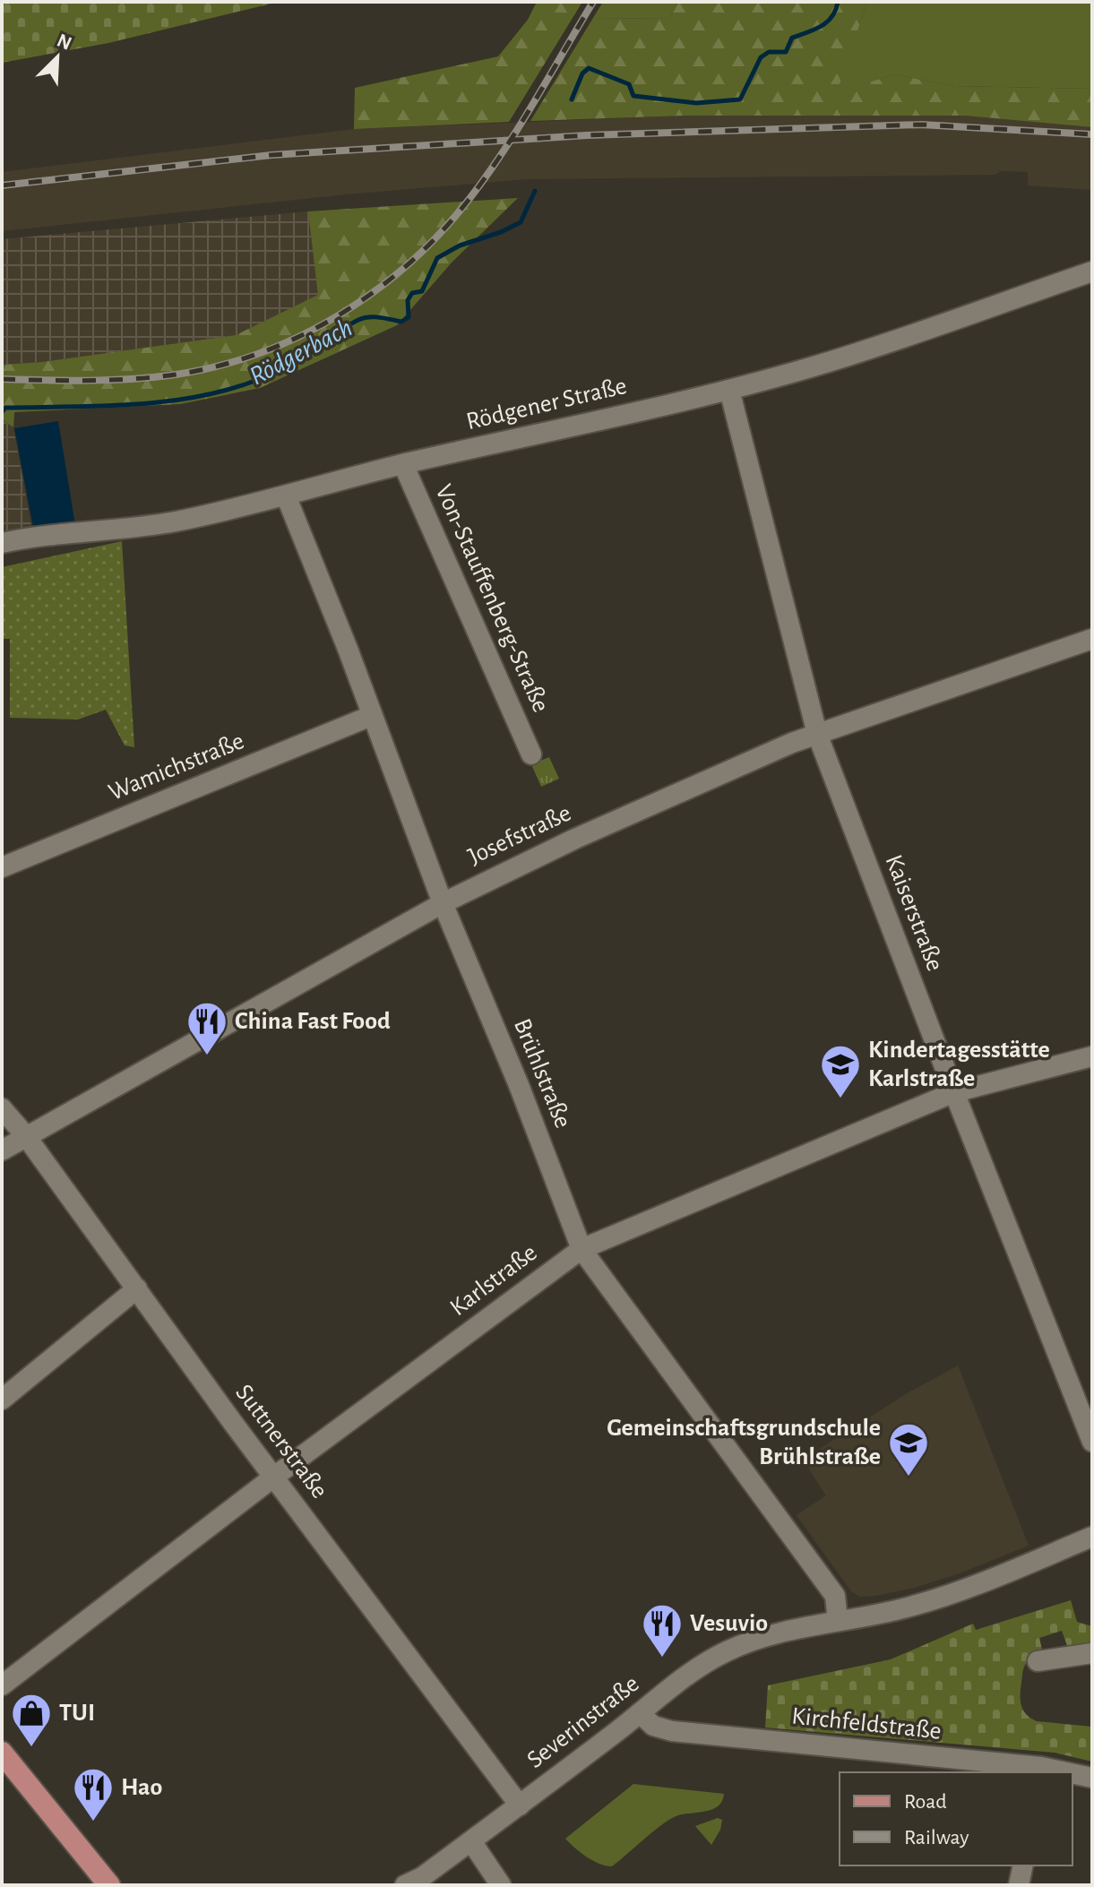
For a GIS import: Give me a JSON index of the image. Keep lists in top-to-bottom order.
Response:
{
  "streets": {
    "street": [
      "Rödgener Straße",
      "Von-Stauffenberg-Straße",
      "Wamichstraße",
      "Josefstraße",
      "Kaiserstraße",
      "Brühlstraße",
      "Karlstraße",
      "Suttnerstraße",
      "Severinstraße",
      "Kirchfeldstraße"
    ]
  },
  "crossings": [
    ["Rödgener Straße", "Von-Stauffenberg-Straße"],
    ["Rödgener Straße", "Kaiserstraße"],
    ["Rödgener Straße", "Brühlstraße"],
    ["Wamichstraße", "Brühlstraße"],
    ["Josefstraße", "Kaiserstraße"],
    ["Josefstraße", "Brühlstraße"],
    ["Josefstraße", "Suttnerstraße"],
    ["Kaiserstraße", "Karlstraße"],
    ["Brühlstraße", "Karlstraße"],
    ["Brühlstraße", "Severinstraße"],
    ["Karlstraße", "Suttnerstraße"],
    ["Suttnerstraße", "Severinstraße"],
    ["Severinstraße", "Kirchfeldstraße"]
  ],
  "water": ["Rödgerbach"],
  "places": {
    "restaurant": ["China Fast Food", "Vesuvio", "Hao"],
    "school or university": ["Kindertagesstätte Karlstraße", "Gemeinschaftsgrundschule Brühlstraße"],
    "shop": ["TUI"]
  },
  "legend": ["Road", "Railway"],
  "north": "top right"
}
